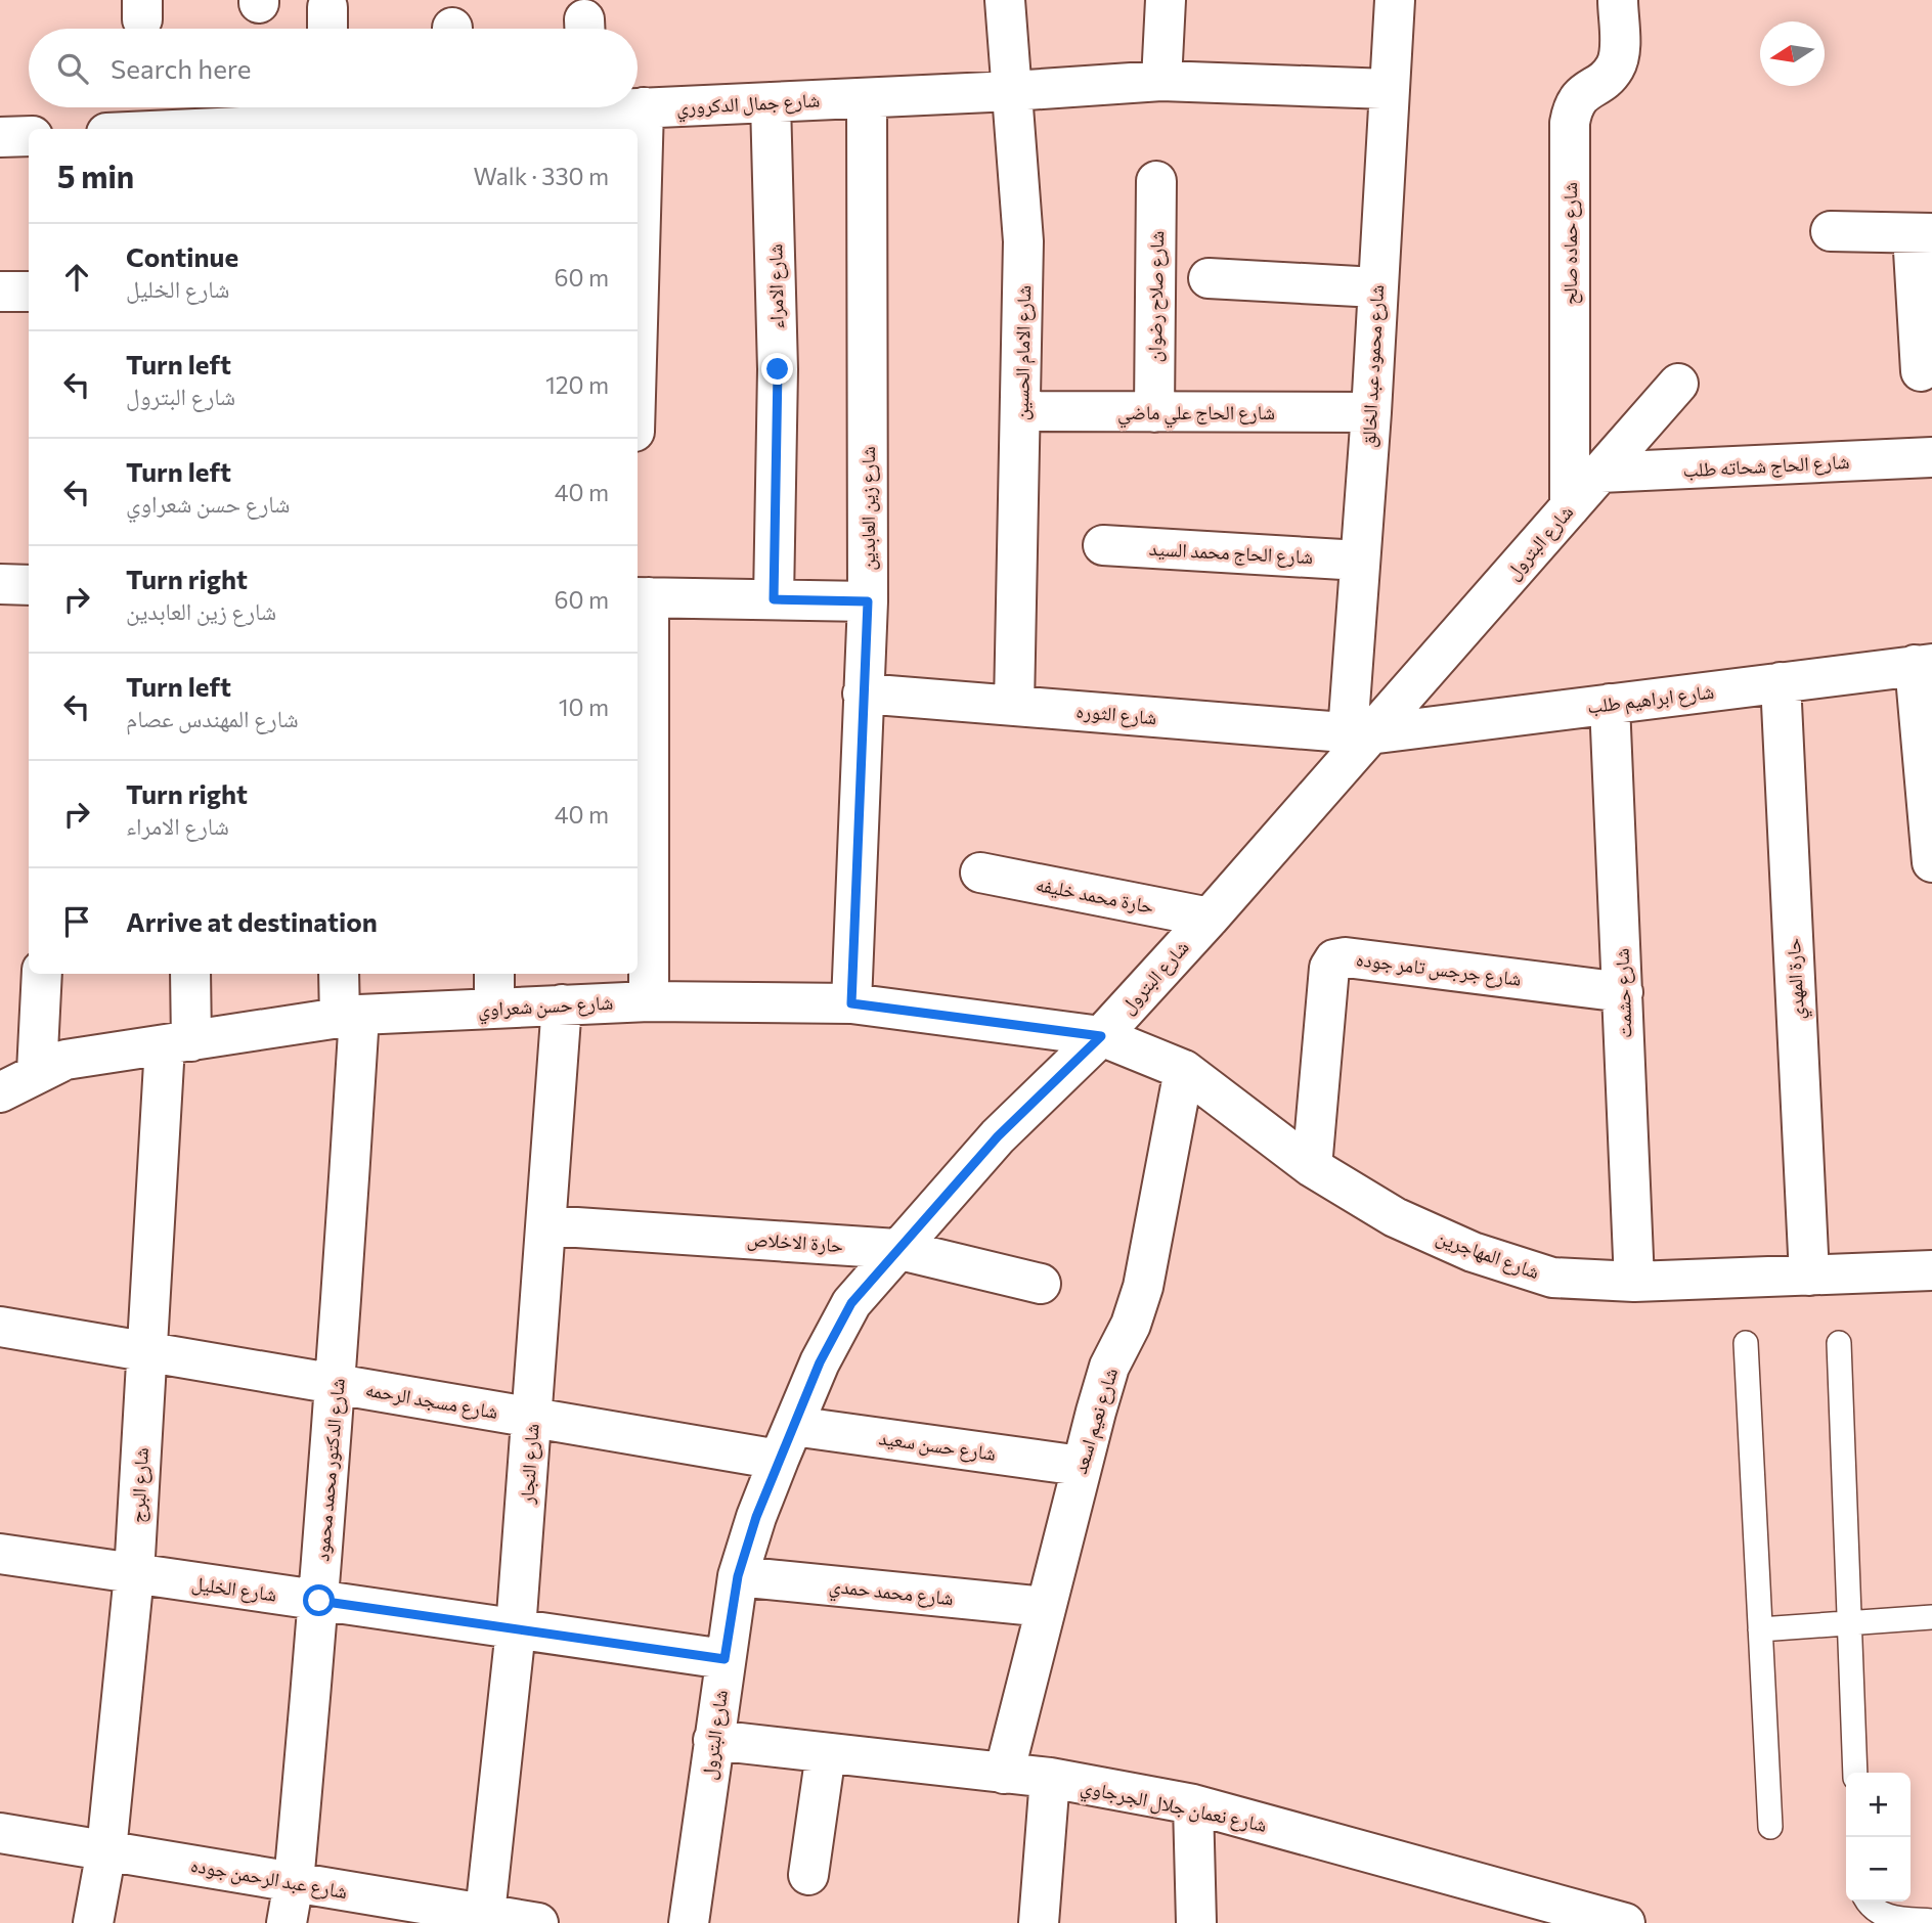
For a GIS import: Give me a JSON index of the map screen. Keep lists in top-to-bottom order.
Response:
{
  "streets": {
    "street": [
      "شارع جمال الدكروري",
      "شارع حماده صالح",
      "شارع الامراء",
      "شارع صلاح رضوان",
      "شارع الامام الحسين",
      "شارع محمود عبد الخالق",
      "شارع الحاج علي ماضي",
      "شارع الحاج شحاته طلب",
      "شارع زين العابدين",
      "شارع البترول",
      "شارع الحاج محمد السيد",
      "شارع ابراهيم طلب",
      "شارع الثوره",
      "حارة محمد خليفه",
      "شارع جرجس تامر جوده",
      "حارة المهدي",
      "شارع حشمت",
      "شارع حسن شعراوي",
      "حارة الاخلاص",
      "شارع المهاجرين",
      "شارع مسجد الرحمه",
      "شارع نعيم اسعد",
      "شارع حسن سعيد",
      "شارع النجار",
      "شارع الدكتور محمد محمود",
      "شارع البرج",
      "شارع الخليل",
      "شارع محمد حمدي",
      "شارع نعمان جلال الجرجاوي",
      "شارع عبد الرحمن جوده"
    ]
  },
  "crossings": [
    ["شارع جمال الدكروري", "شارع الامراء"],
    ["شارع جمال الدكروري", "شارع الامام الحسين"],
    ["شارع جمال الدكروري", "شارع محمود عبد الخالق"],
    ["شارع جمال الدكروري", "شارع زين العابدين"],
    ["شارع حماده صالح", "شارع البترول"],
    ["شارع صلاح رضوان", "شارع الحاج علي ماضي"],
    ["شارع الامام الحسين", "شارع الحاج علي ماضي"],
    ["شارع الامام الحسين", "شارع الثوره"],
    ["شارع محمود عبد الخالق", "شارع الحاج علي ماضي"],
    ["شارع محمود عبد الخالق", "شارع البترول"],
    ["شارع محمود عبد الخالق", "شارع الحاج محمد السيد"],
    ["شارع محمود عبد الخالق", "شارع ابراهيم طلب"],
    ["شارع محمود عبد الخالق", "شارع الثوره"],
    ["شارع الحاج شحاته طلب", "شارع البترول"],
    ["شارع زين العابدين", "شارع الثوره"],
    ["شارع زين العابدين", "شارع حسن شعراوي"],
    ["شارع البترول", "شارع ابراهيم طلب"],
    ["شارع البترول", "شارع الثوره"],
    ["شارع البترول", "حارة محمد خليفه"],
    ["شارع البترول", "شارع حسن شعراوي"],
    ["شارع البترول", "حارة الاخلاص"],
    ["شارع البترول", "شارع المهاجرين"],
    ["شارع البترول", "شارع مسجد الرحمه"],
    ["شارع البترول", "شارع حسن سعيد"],
    ["شارع البترول", "شارع الخليل"],
    ["شارع البترول", "شارع محمد حمدي"],
    ["شارع البترول", "شارع نعمان جلال الجرجاوي"],
    ["شارع ابراهيم طلب", "شارع الثوره"],
    ["شارع ابراهيم طلب", "حارة المهدي"],
    ["شارع ابراهيم طلب", "شارع حشمت"],
    ["شارع جرجس تامر جوده", "شارع حشمت"],
    ["شارع جرجس تامر جوده", "شارع المهاجرين"],
    ["حارة المهدي", "شارع المهاجرين"],
    ["شارع حشمت", "شارع المهاجرين"],
    ["شارع حسن شعراوي", "شارع المهاجرين"],
    ["شارع حسن شعراوي", "شارع النجار"],
    ["شارع حسن شعراوي", "شارع الدكتور محمد محمود"],
    ["شارع حسن شعراوي", "شارع البرج"],
    ["حارة الاخلاص", "شارع النجار"],
    ["شارع المهاجرين", "شارع نعيم اسعد"],
    ["شارع مسجد الرحمه", "شارع حسن سعيد"],
    ["شارع مسجد الرحمه", "شارع النجار"],
    ["شارع مسجد الرحمه", "شارع الدكتور محمد محمود"],
    ["شارع مسجد الرحمه", "شارع البرج"],
    ["شارع نعيم اسعد", "شارع حسن سعيد"],
    ["شارع نعيم اسعد", "شارع محمد حمدي"],
    ["شارع نعيم اسعد", "شارع نعمان جلال الجرجاوي"],
    ["شارع النجار", "شارع الخليل"],
    ["شارع النجار", "شارع عبد الرحمن جوده"],
    ["شارع الدكتور محمد محمود", "شارع الخليل"],
    ["شارع الدكتور محمد محمود", "شارع عبد الرحمن جوده"],
    ["شارع البرج", "شارع الخليل"],
    ["شارع البرج", "شارع عبد الرحمن جوده"]
  ],
  "north": "left",
  "page": {
    "search": "Search here",
    "heading": ["5 min", "Walk · 330 m"],
    "list": [
      ["Continue", "شارع الخليل", "60 m"],
      ["Turn left", "شارع البترول", "120 m"],
      ["Turn left", "شارع حسن شعراوي", "40 m"],
      ["Turn right", "شارع زين العابدين", "60 m"],
      ["Turn left", "شارع المهندس عصام", "10 m"],
      ["Turn right", "شارع الامراء", "40 m"],
      "Arrive at destination"
    ],
    "map_buttons": ["+", "−"]
  }
}
